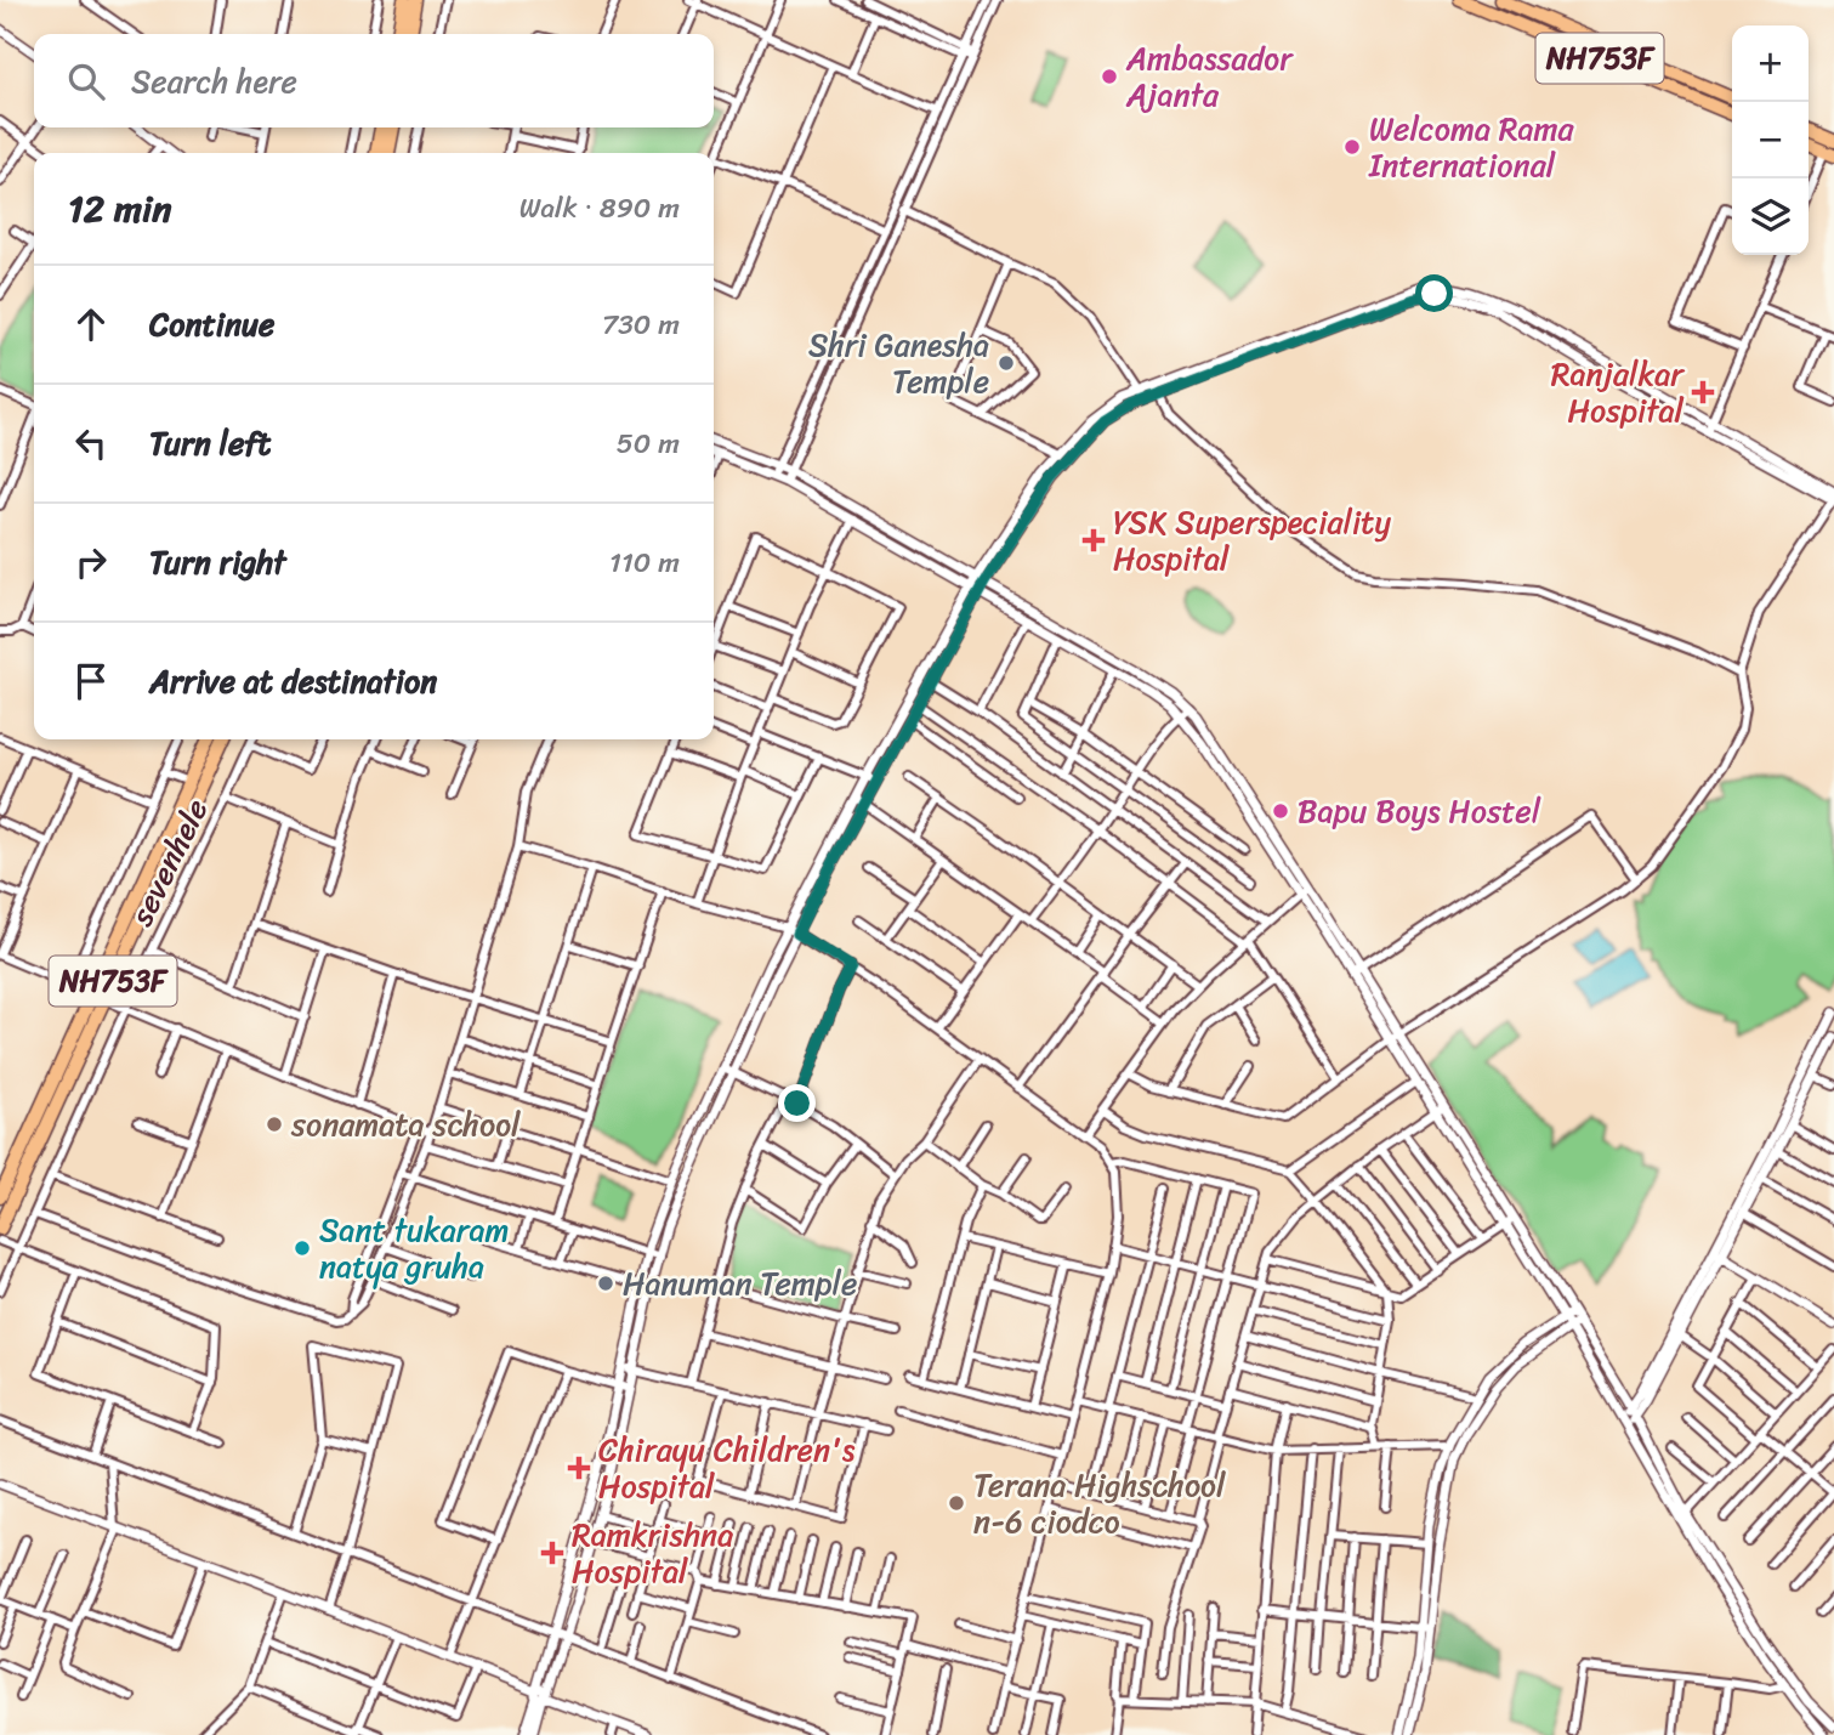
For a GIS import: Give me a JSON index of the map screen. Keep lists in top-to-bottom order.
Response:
{
  "streets": {
    "highway": ["NH753F"],
    "street": ["sevenhele"]
  },
  "places": {
    "other": [
      "Ambassador Ajanta",
      "Welcoma Rama International",
      "Shri Ganesha Temple",
      "Bapu Boys Hostel",
      "sonamata school",
      "Sant tukaram natya gruha",
      "Hanuman Temple",
      "Terana Highschool n-6 ciodco"
    ],
    "health": [
      "Ranjalkar Hospital",
      "YSK Superspeciality Hospital",
      "Chirayu Children's Hospital",
      "Ramkrishna Hospital"
    ]
  },
  "page": {
    "map_buttons": ["+", "−"],
    "search": "Search here",
    "heading": ["12 min", "Walk · 890 m"],
    "list": [
      ["Continue", "730 m"],
      ["Turn left", "50 m"],
      ["Turn right", "110 m"],
      "Arrive at destination"
    ]
  }
}
